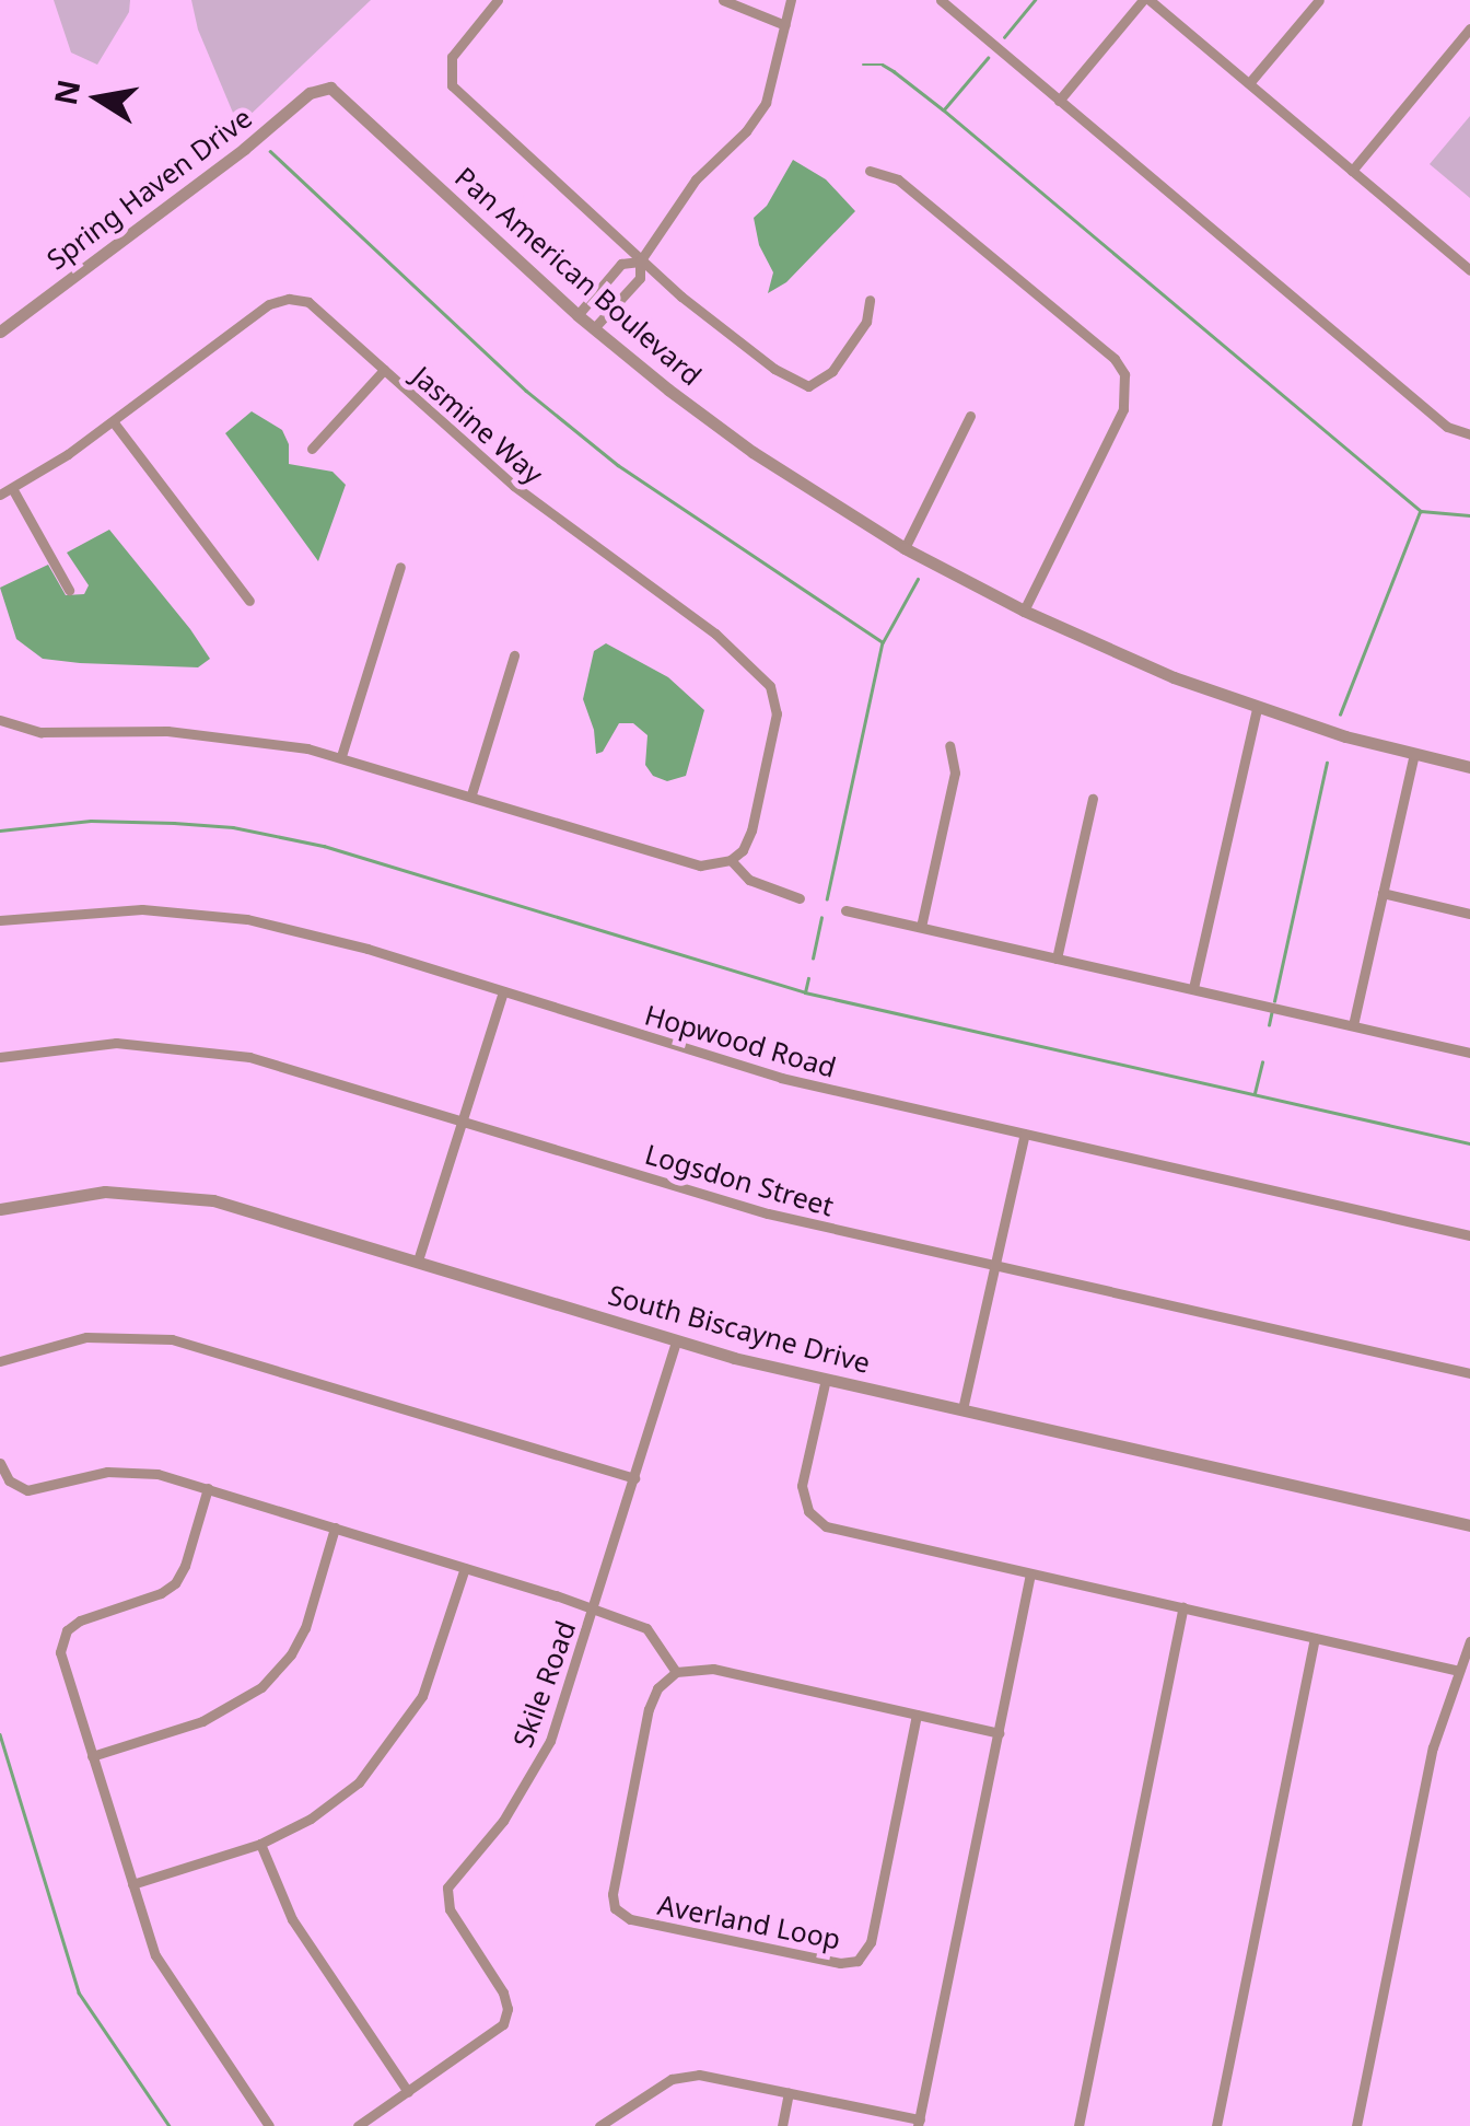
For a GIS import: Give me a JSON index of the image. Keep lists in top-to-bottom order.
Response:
{
  "streets": {
    "street": [
      "Spring Haven Drive",
      "Pan American Boulevard",
      "Jasmine Way",
      "Hopwood Road",
      "Logsdon Street",
      "South Biscayne Drive",
      "Skile Road",
      "Averland Loop"
    ]
  },
  "crossings": [
    ["Spring Haven Drive", "Pan American Boulevard"],
    ["South Biscayne Drive", "Skile Road"]
  ],
  "north": "left"
}
